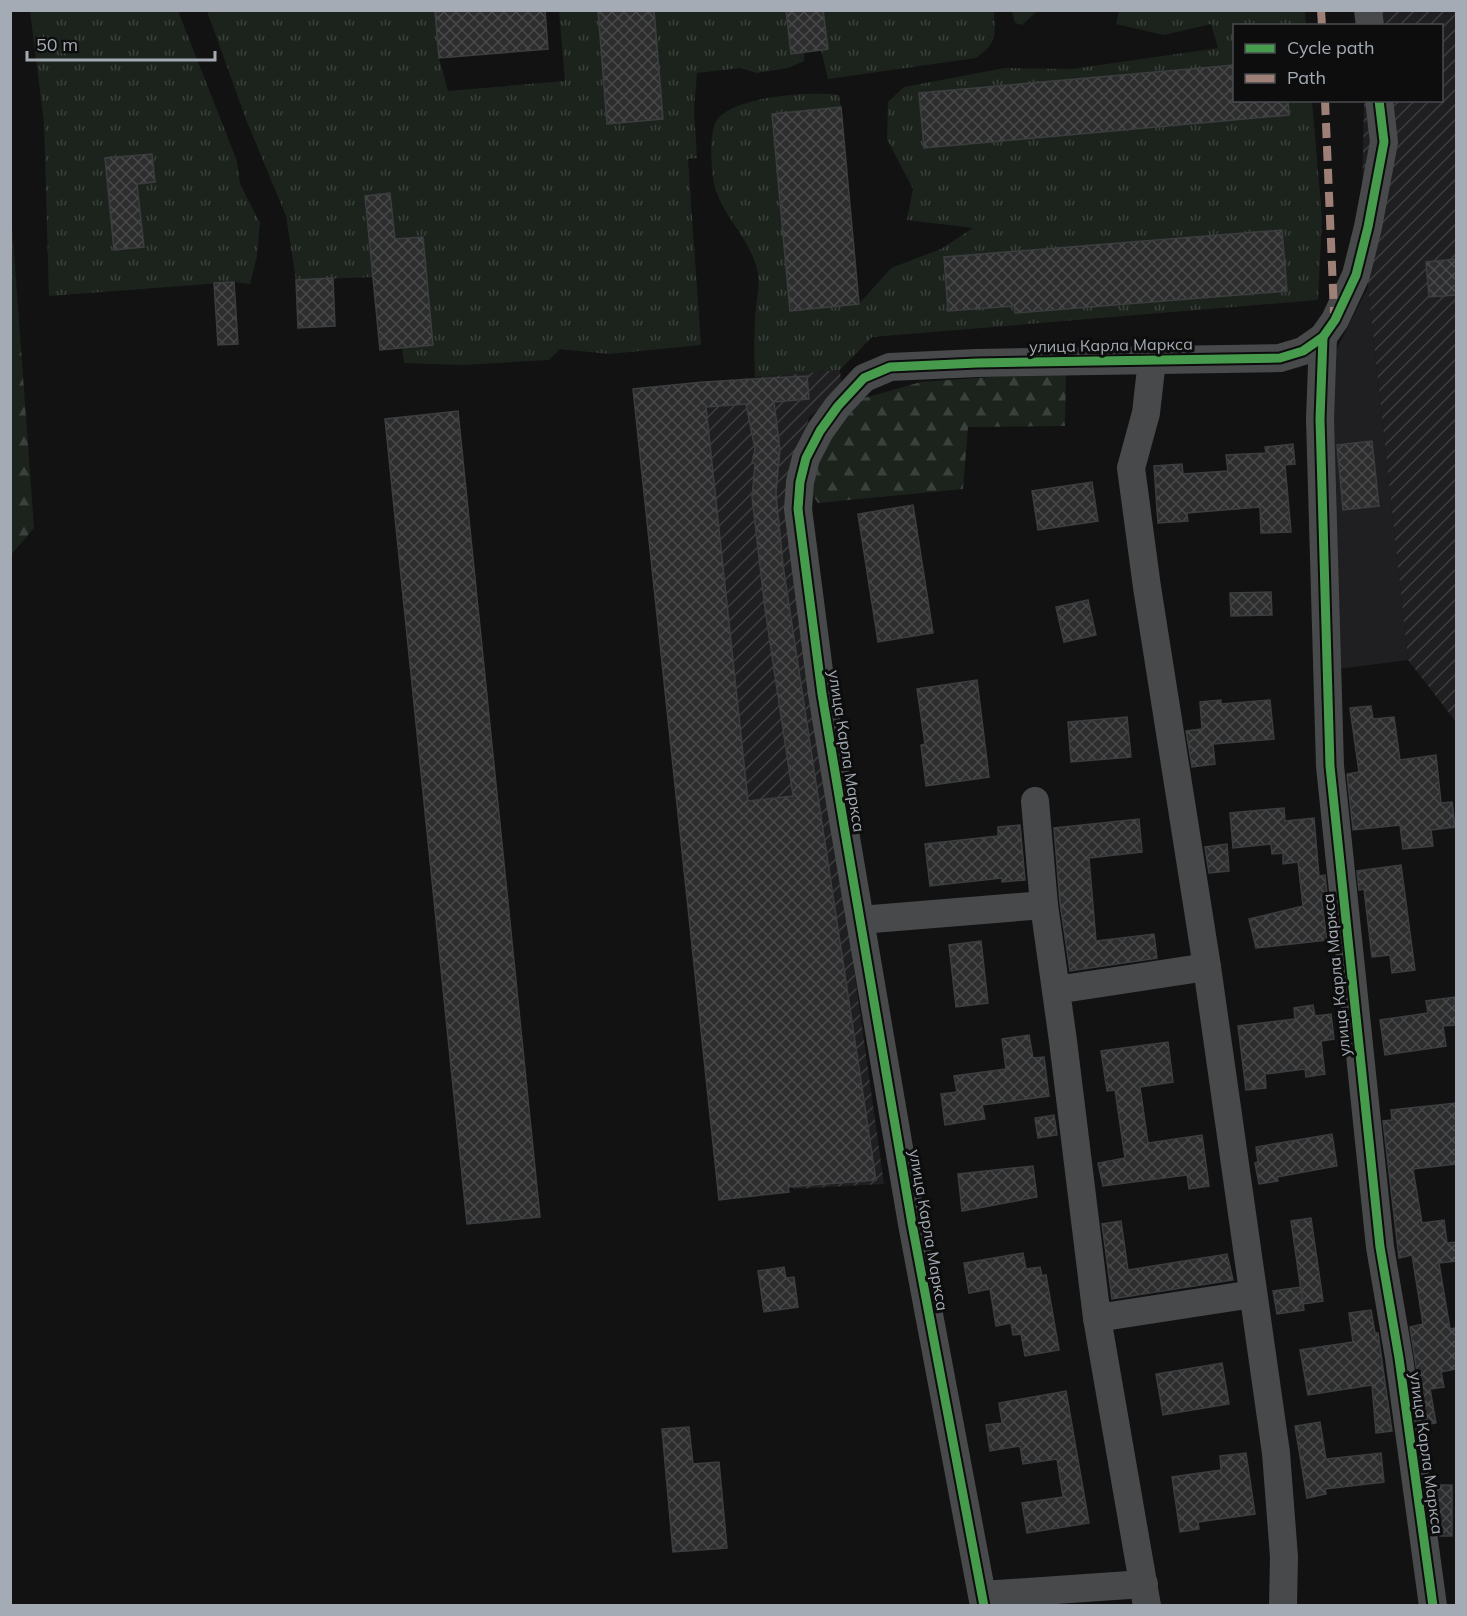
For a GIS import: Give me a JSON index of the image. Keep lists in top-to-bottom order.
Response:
{
  "streets": {
    "street": ["улица Карла Маркса"]
  },
  "legend": ["Cycle path", "Path"],
  "scale_bar": "50 m"
}
